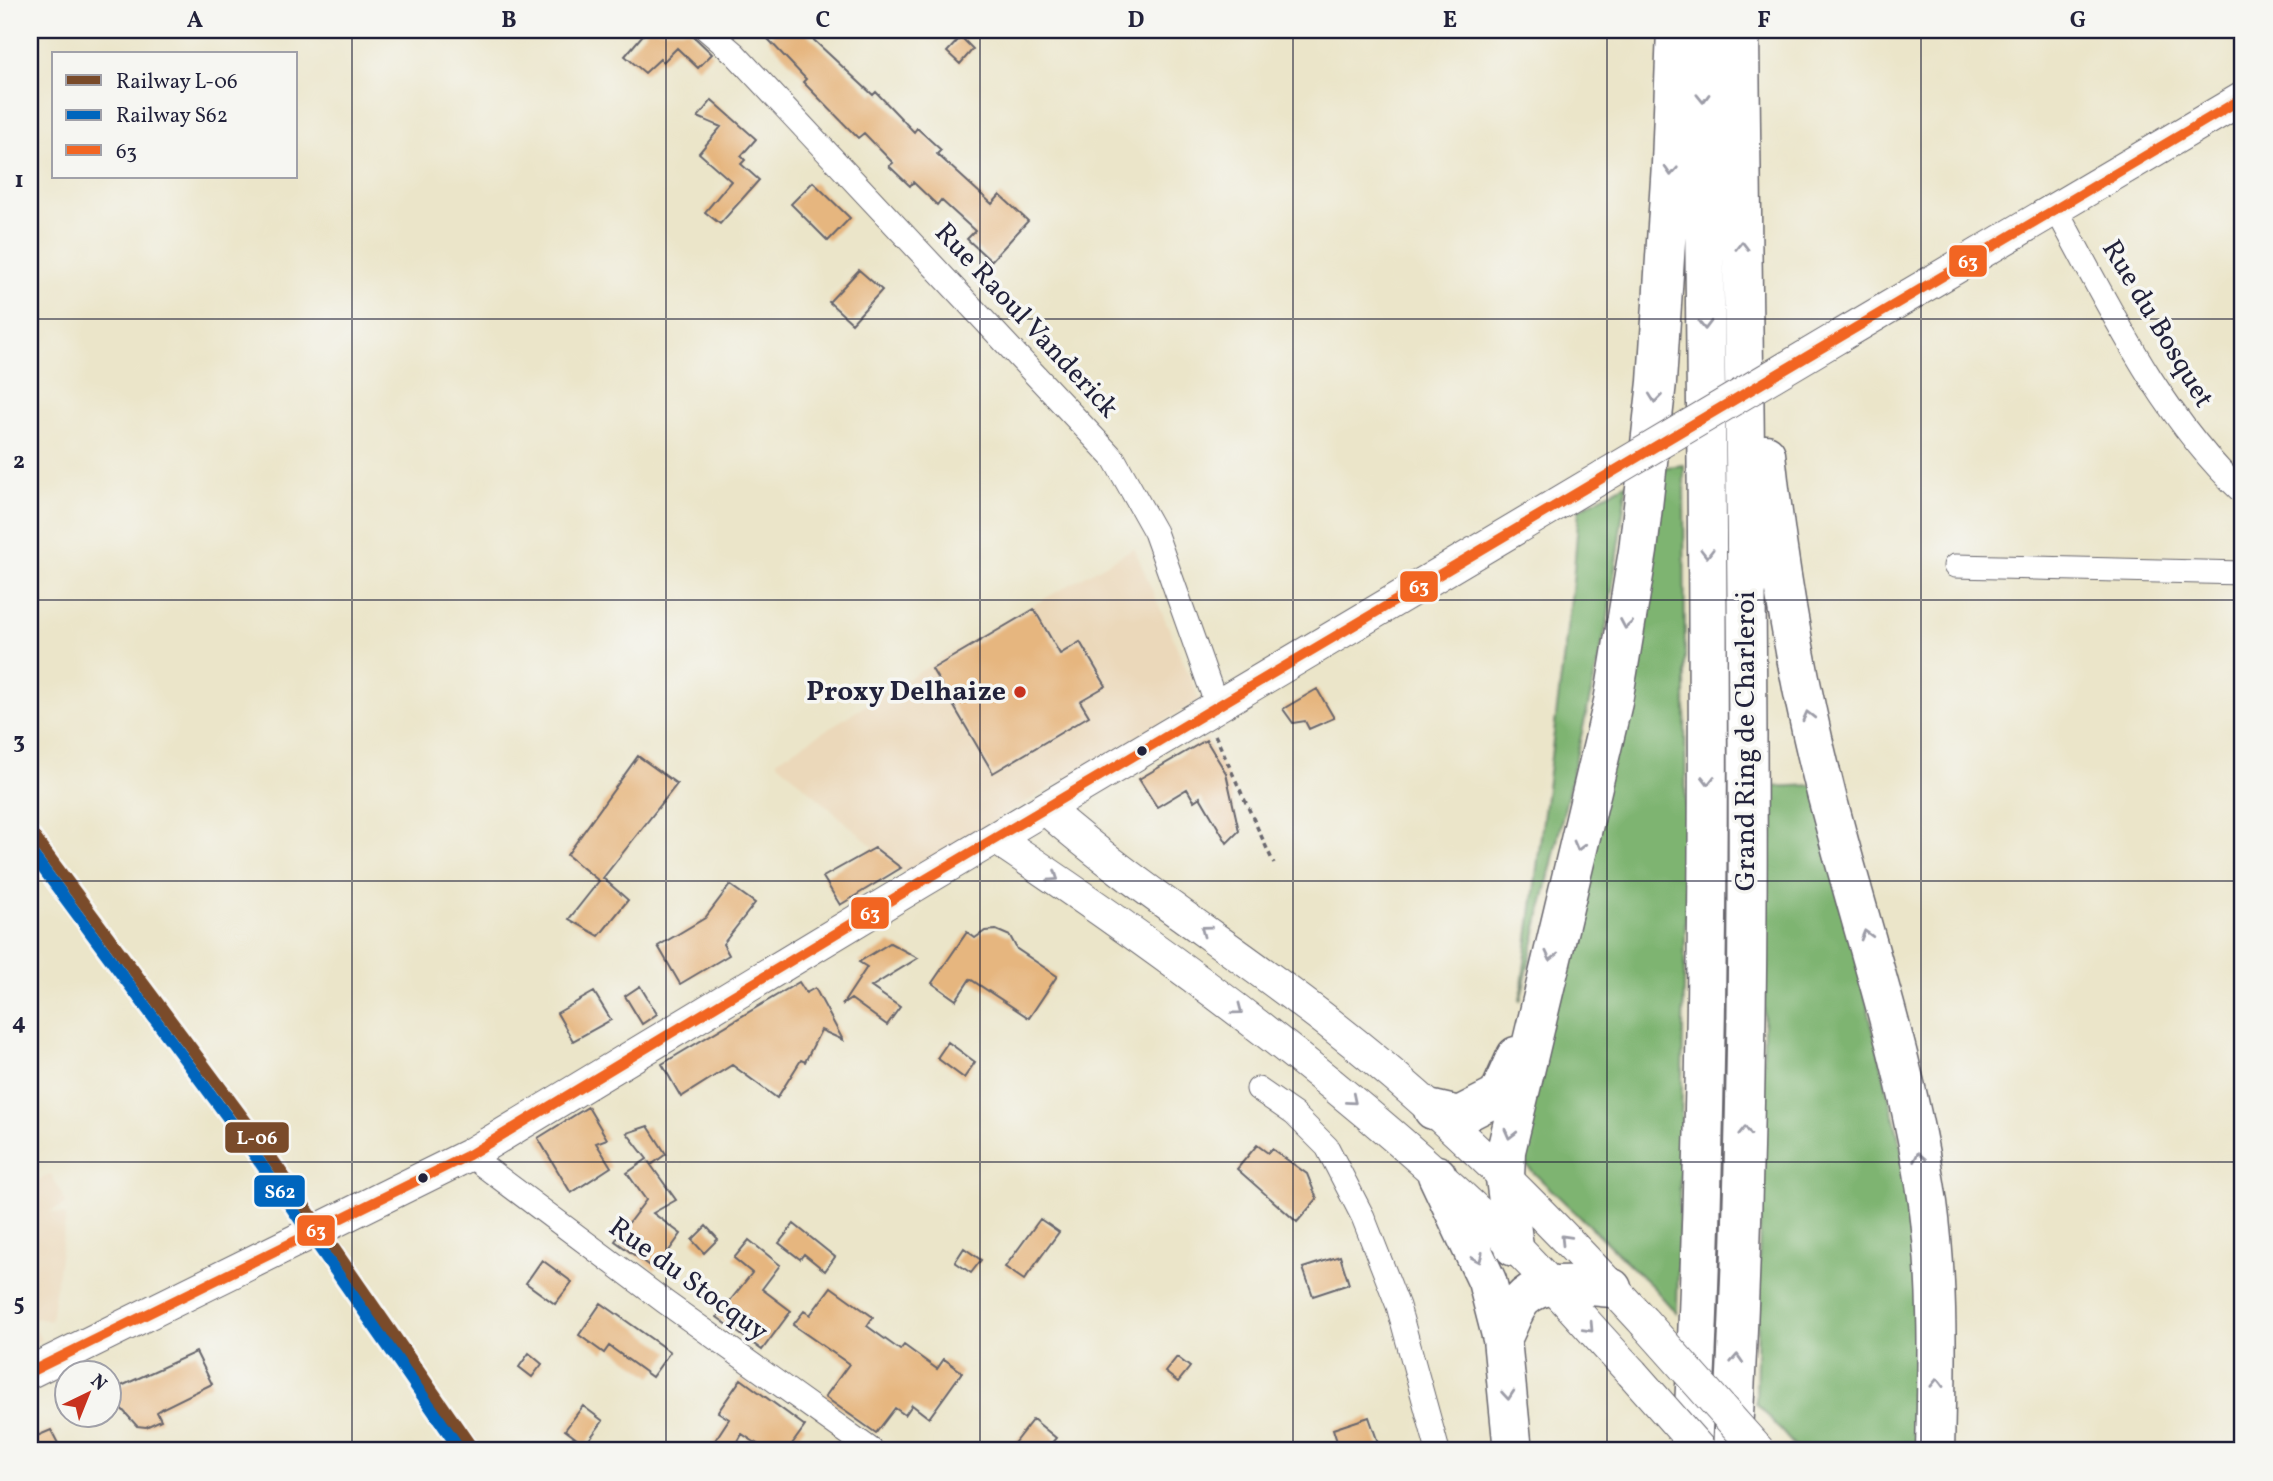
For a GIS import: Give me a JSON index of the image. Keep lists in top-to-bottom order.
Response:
{
  "streets": {
    "highway": ["Grand Ring de Charleroi"],
    "street": ["Rue Raoul Vanderick", "Rue du Bosquet", "Rue du Stocquy"]
  },
  "places": ["Proxy Delhaize"],
  "lines": ["transit line 63", "rail line L-06", "rail line S62"],
  "legend": ["Railway L-06", "Railway S62", "63"],
  "north": "top right",
  "grid": {
    "columns": [
      "A",
      "B",
      "C",
      "D",
      "E",
      "F",
      "G"
    ],
    "rows": [
      "1",
      "2",
      "3",
      "4",
      "5"
    ]
  }
}
